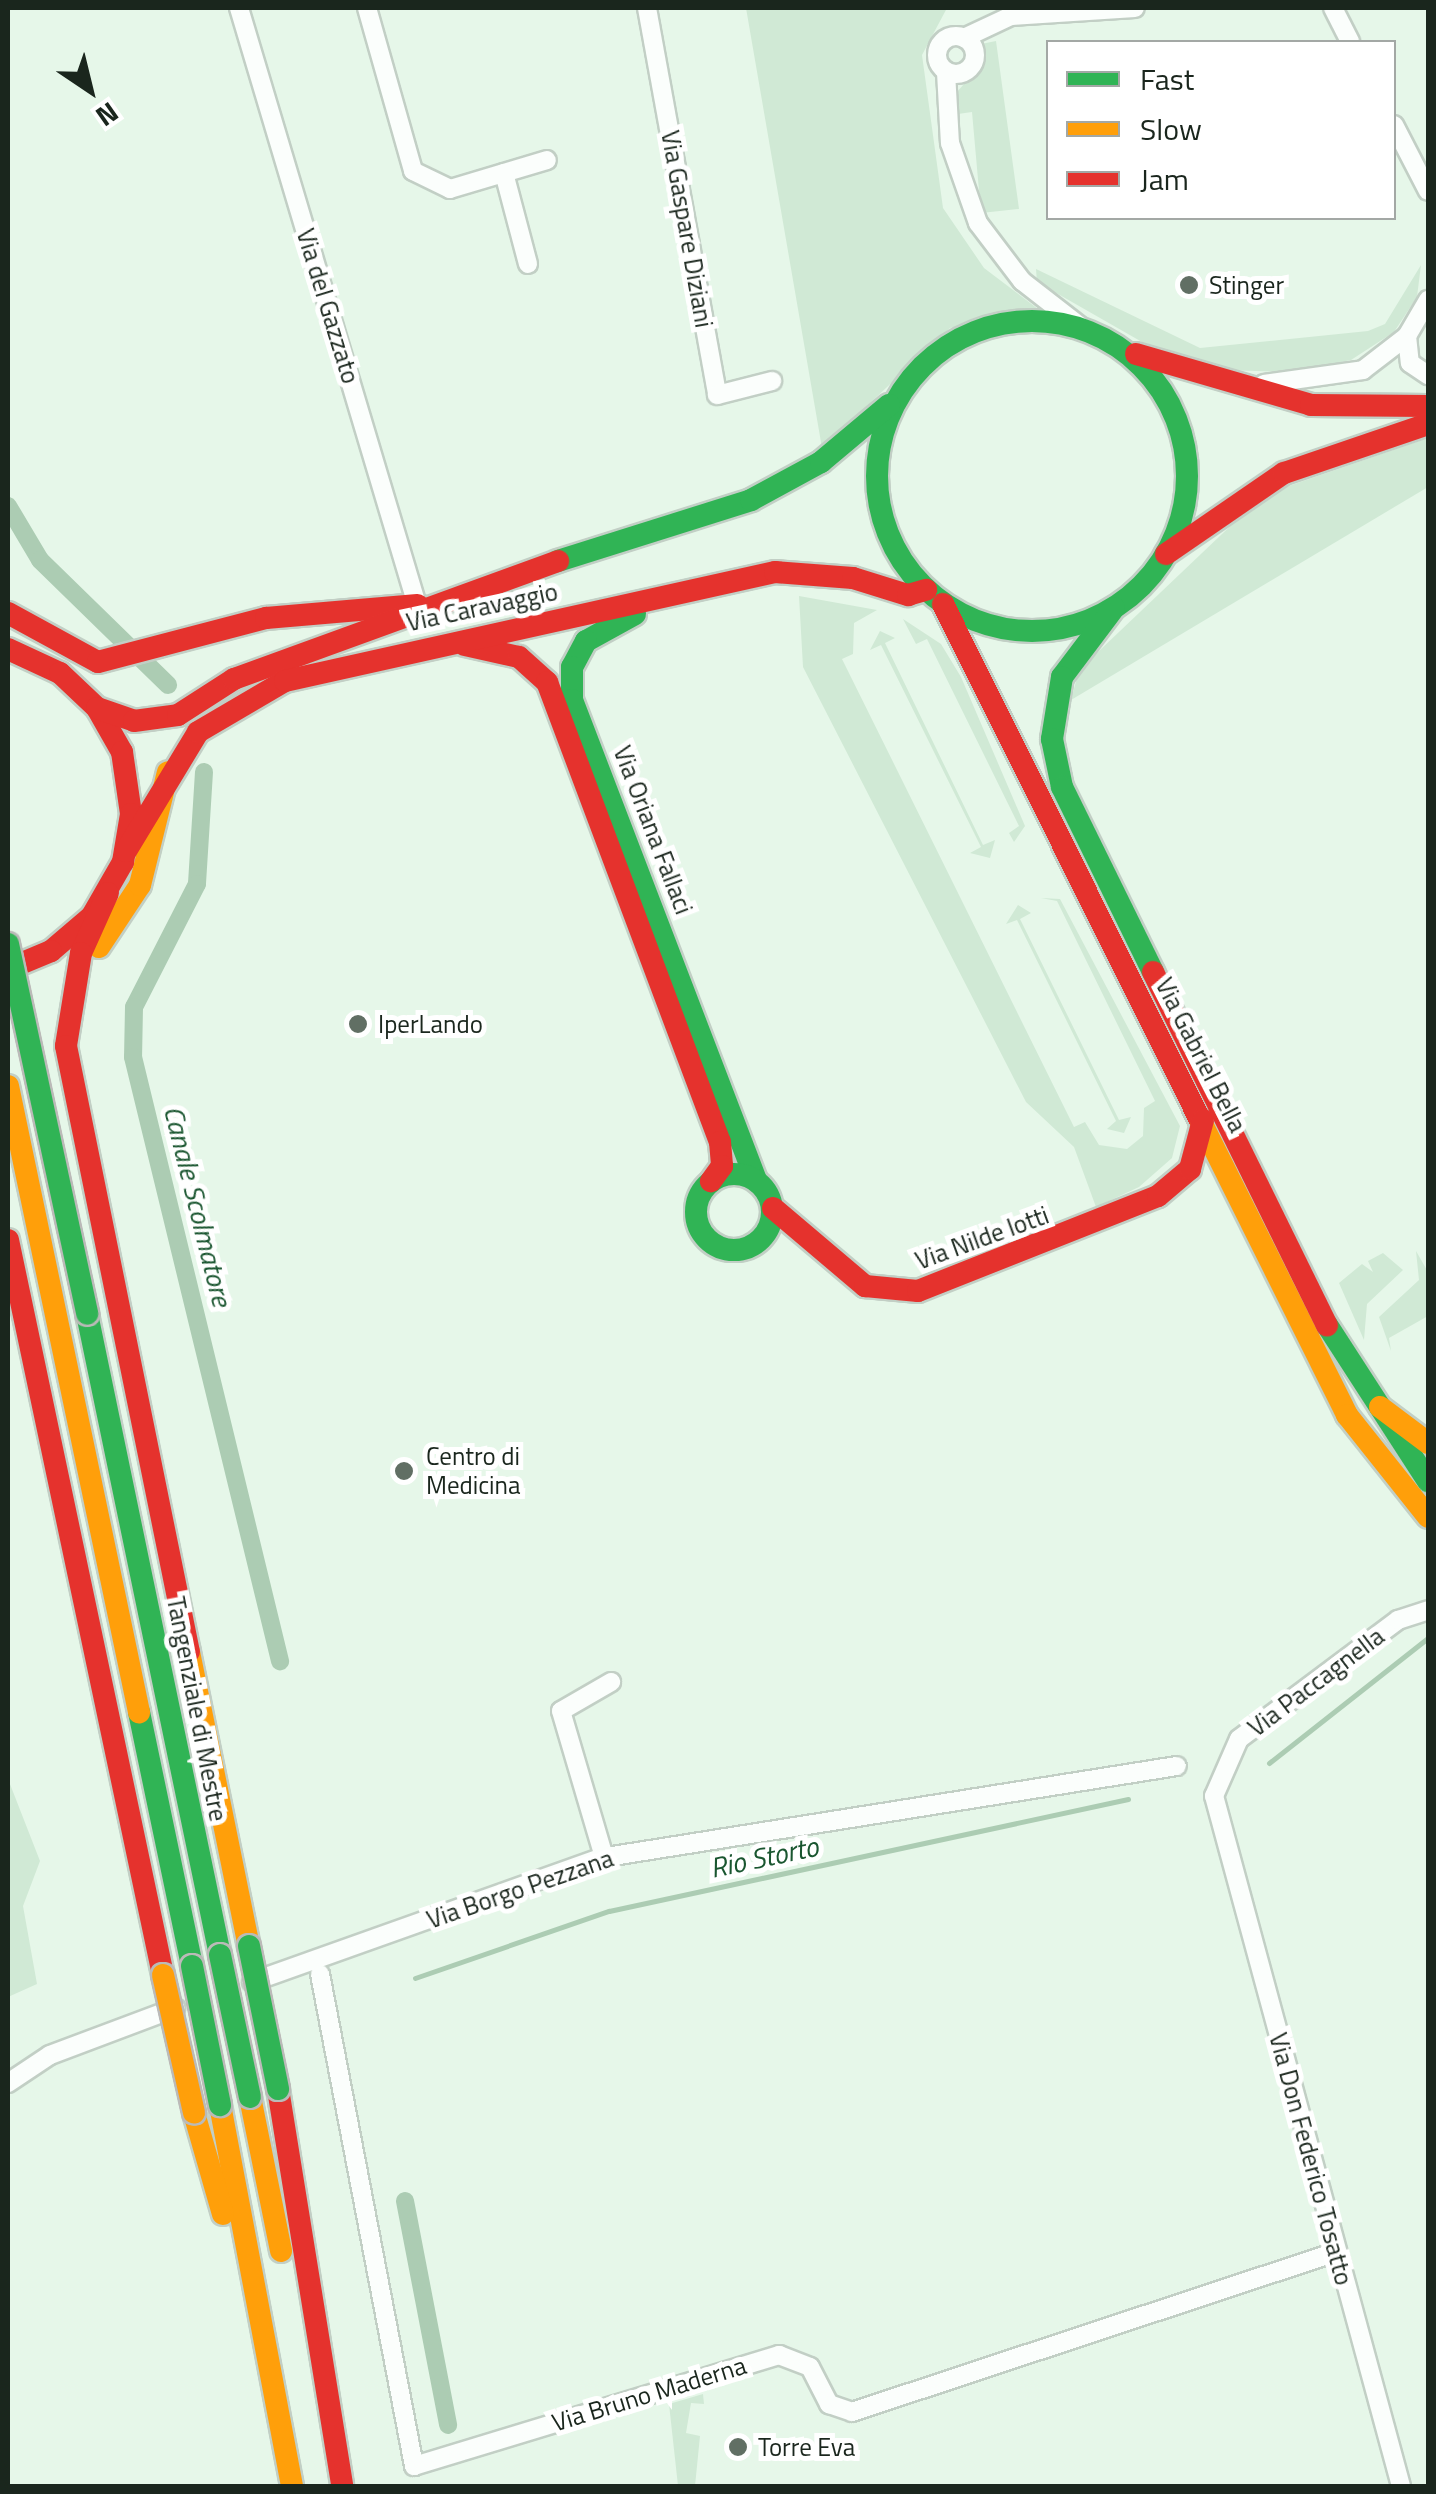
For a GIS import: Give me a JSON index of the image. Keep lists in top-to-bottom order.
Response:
{
  "streets": {
    "main road": [
      "Via Caravaggio",
      "Via Oriana Fallaci",
      "Via Gabriel Bella",
      "Via Nilde Iotti",
      "Tangenziale di Mestre"
    ],
    "street": [
      "Via Gaspare Diziani",
      "Via del Gazzato",
      "Via Paccagnella",
      "Via Borgo Pezzana",
      "Via Don Federico Tosatto",
      "Via Bruno Maderna"
    ]
  },
  "crossings": [
    ["Via del Gazzato", "Via Caravaggio"],
    ["Via Caravaggio", "Via Oriana Fallaci"],
    ["Via Caravaggio", "Via Gabriel Bella"],
    ["Via Oriana Fallaci", "Via Nilde Iotti"],
    ["Via Paccagnella", "Via Don Federico Tosatto"],
    ["Via Don Federico Tosatto", "Via Bruno Maderna"]
  ],
  "water": ["Canale Scolmatore", "Rio Storto"],
  "places": [
    "Stinger",
    "IperLando",
    "Centro di Medicina",
    "Torre Eva"
  ],
  "legend": ["Fast", "Slow", "Jam"],
  "north": "bottom right"
}
